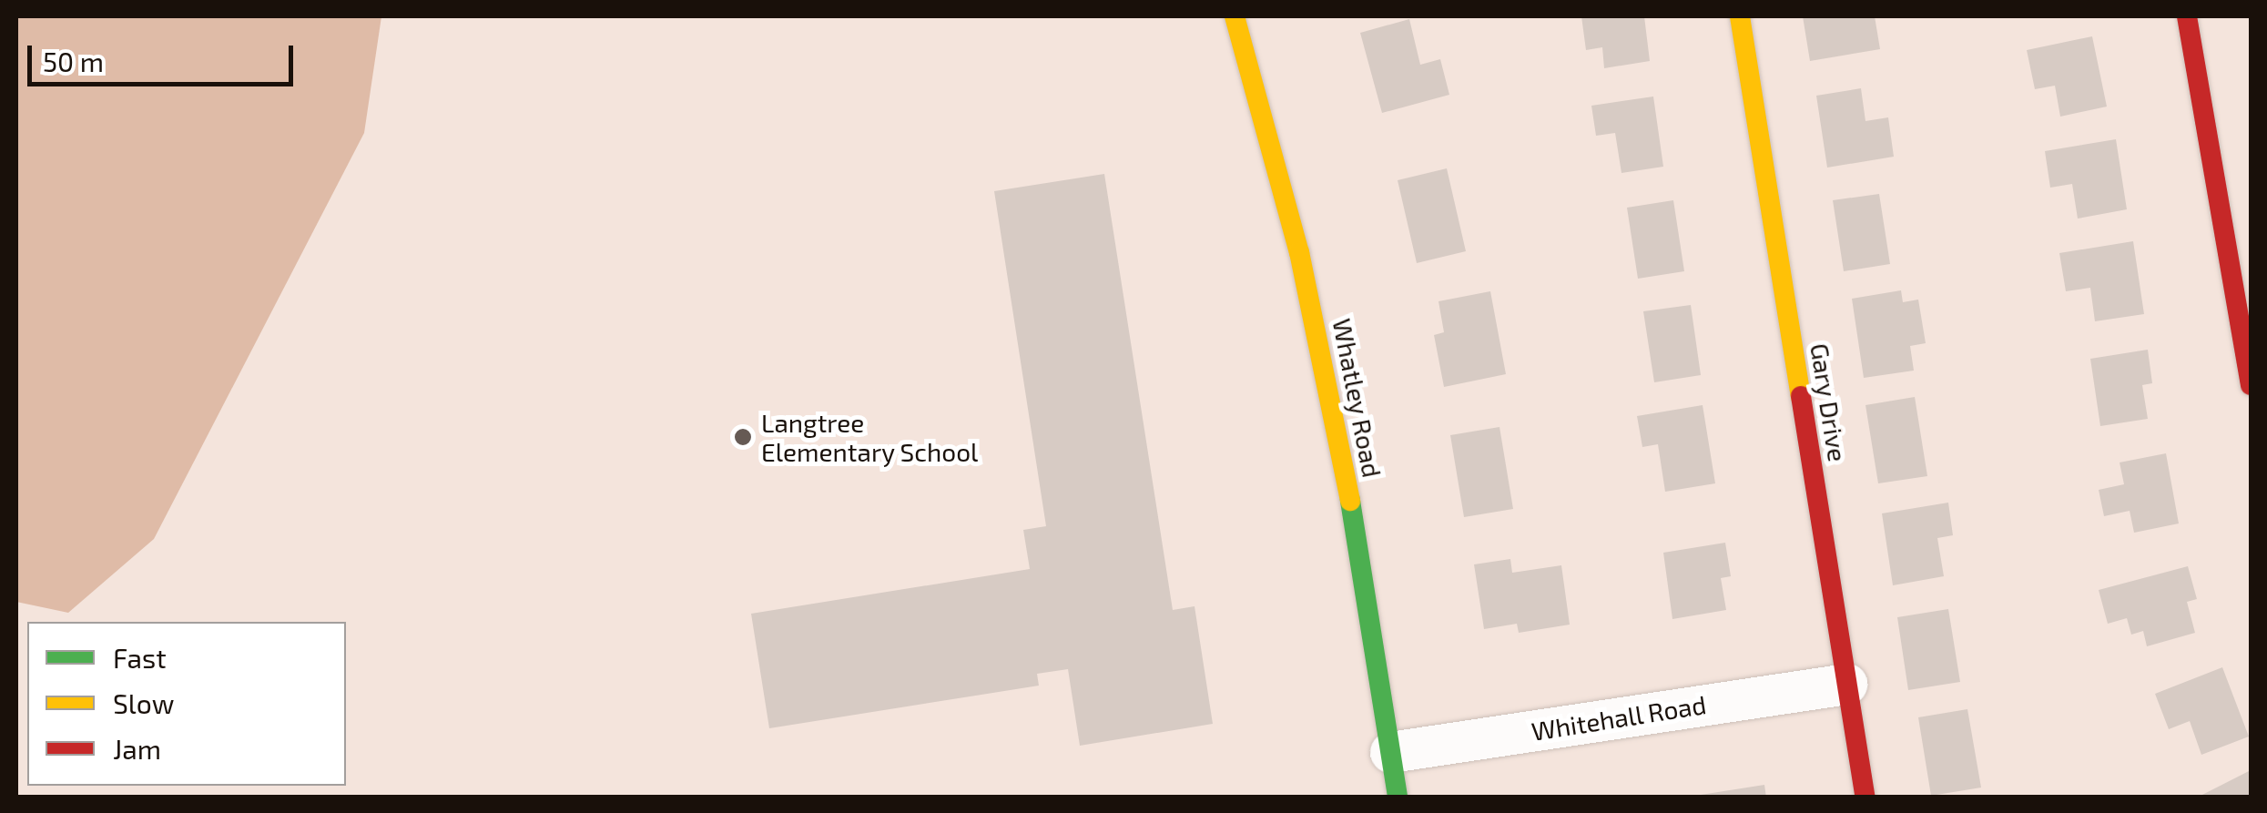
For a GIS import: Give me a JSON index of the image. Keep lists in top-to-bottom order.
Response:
{
  "streets": {
    "street": ["Whatley Road", "Gary Drive", "Whitehall Road"]
  },
  "crossings": [
    ["Whatley Road", "Whitehall Road"],
    ["Gary Drive", "Whitehall Road"]
  ],
  "places": ["Langtree Elementary School"],
  "legend": ["Fast", "Slow", "Jam"],
  "scale_bar": "50 m"
}
